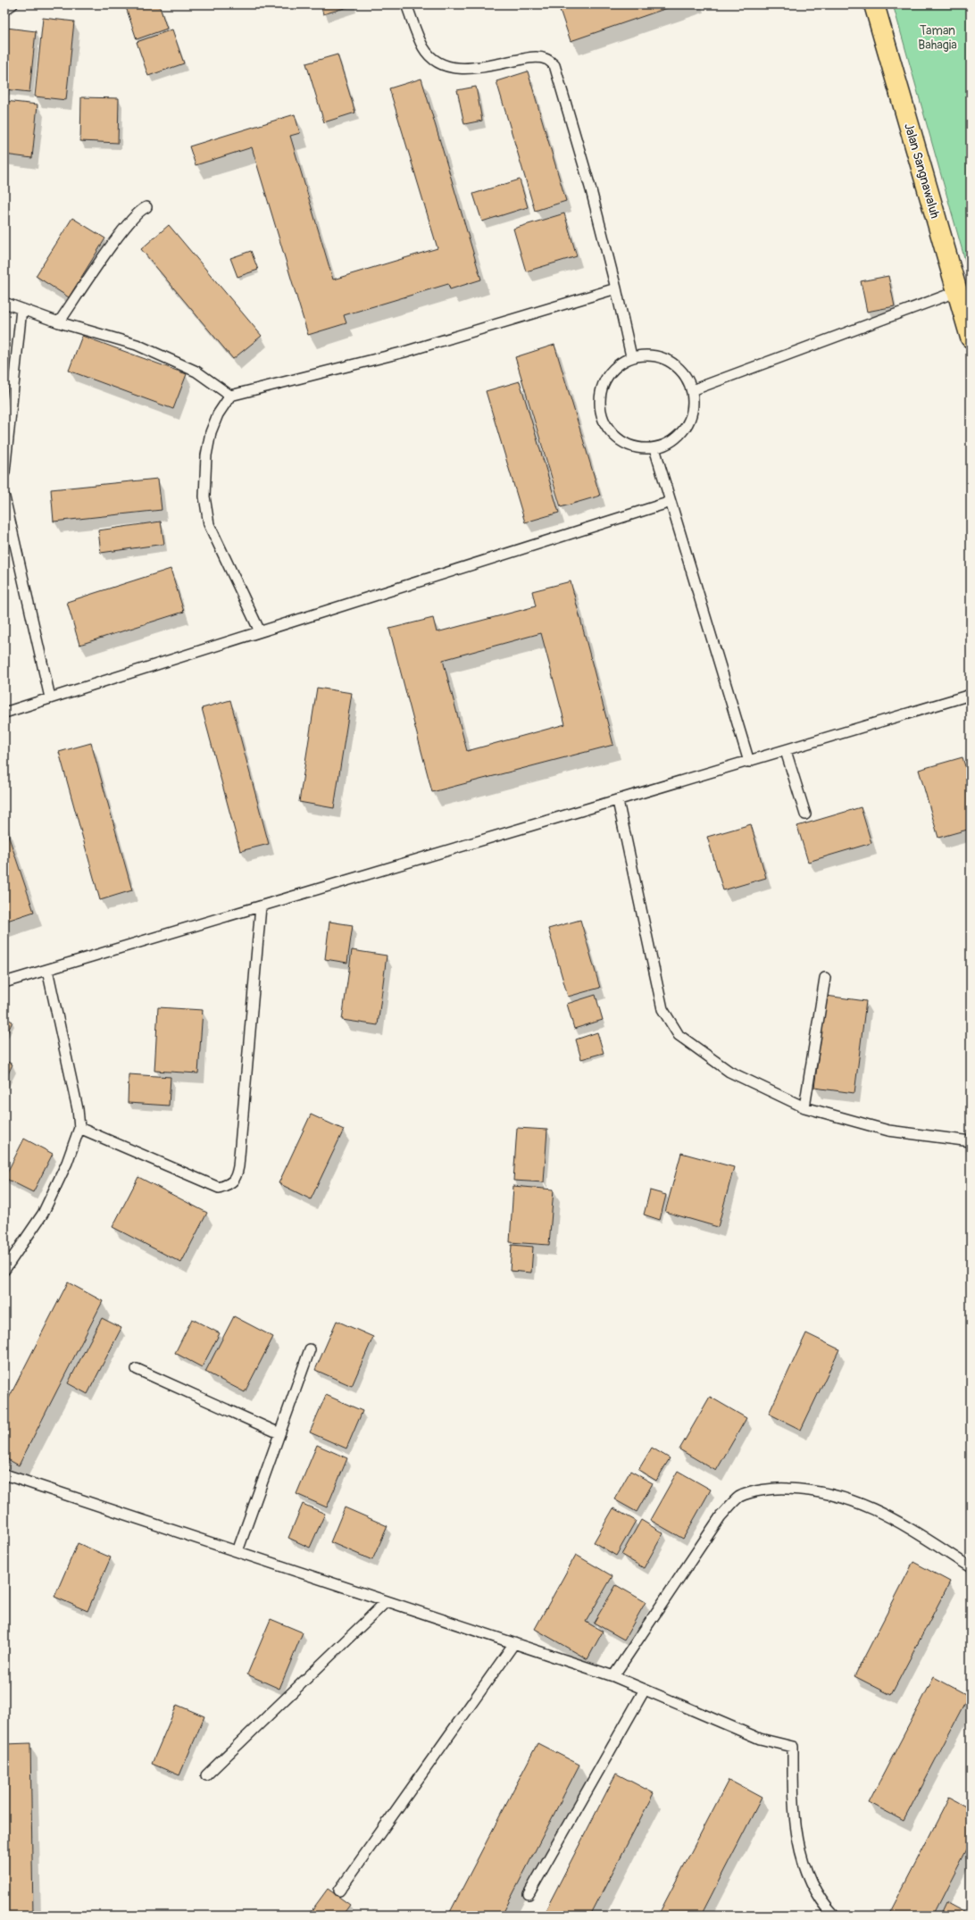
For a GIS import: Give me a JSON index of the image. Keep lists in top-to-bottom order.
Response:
{
  "streets": {
    "main road": ["Jalan Sangnawaluh"]
  },
  "parks": ["Taman Bahagia"]
}
